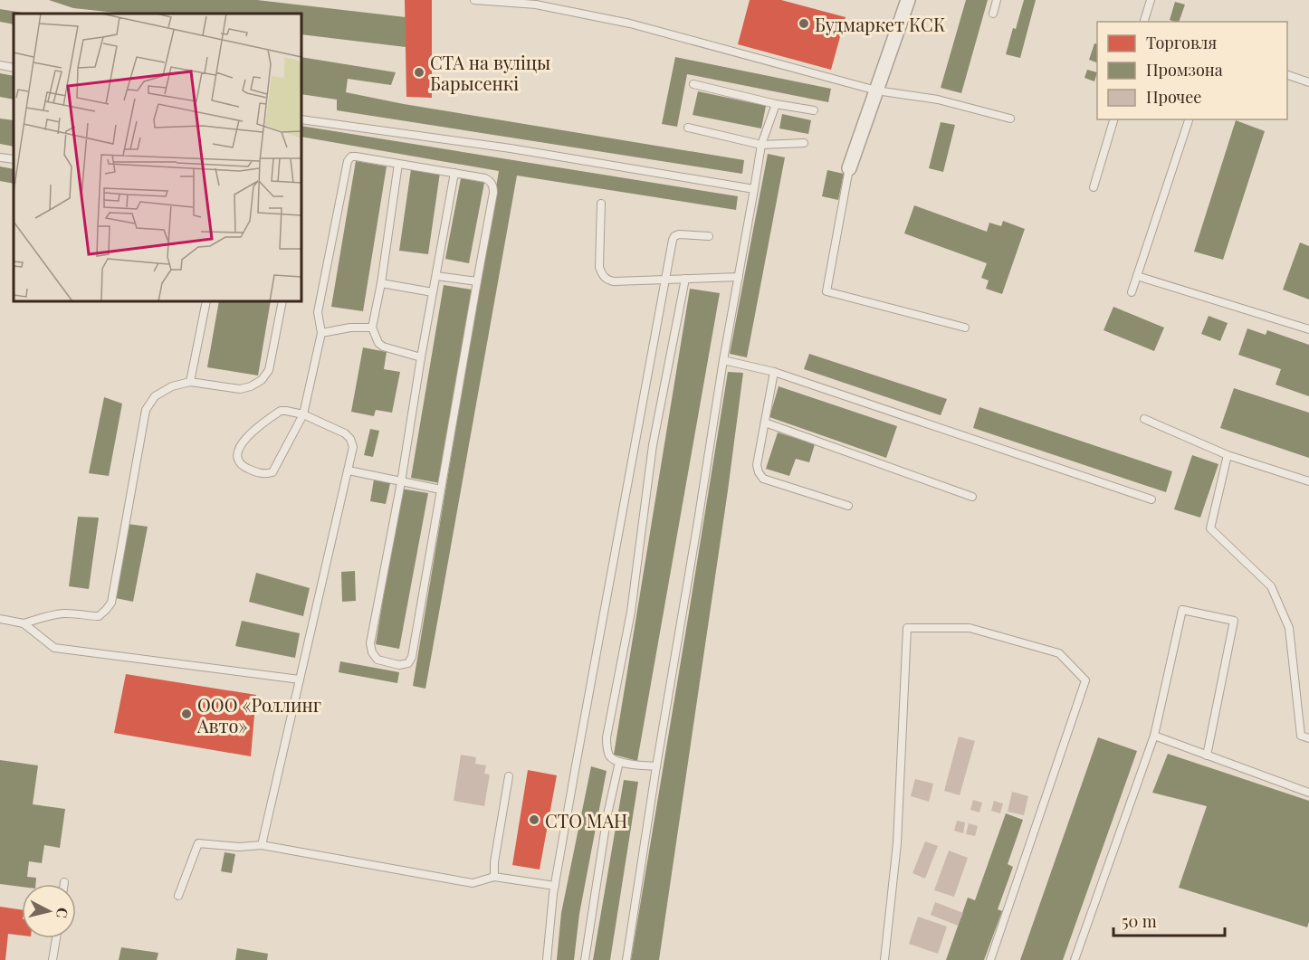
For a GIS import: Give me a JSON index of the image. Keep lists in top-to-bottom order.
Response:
{
  "places": [
    "Будмаркет КСК",
    "СТА на вуліцы Барысенкі",
    "ООО «Роллинг Авто»",
    "СТО МАН"
  ],
  "legend": ["Торговля", "Промзона", "Прочее"],
  "scale_bar": "50 m",
  "north": "right"
}
